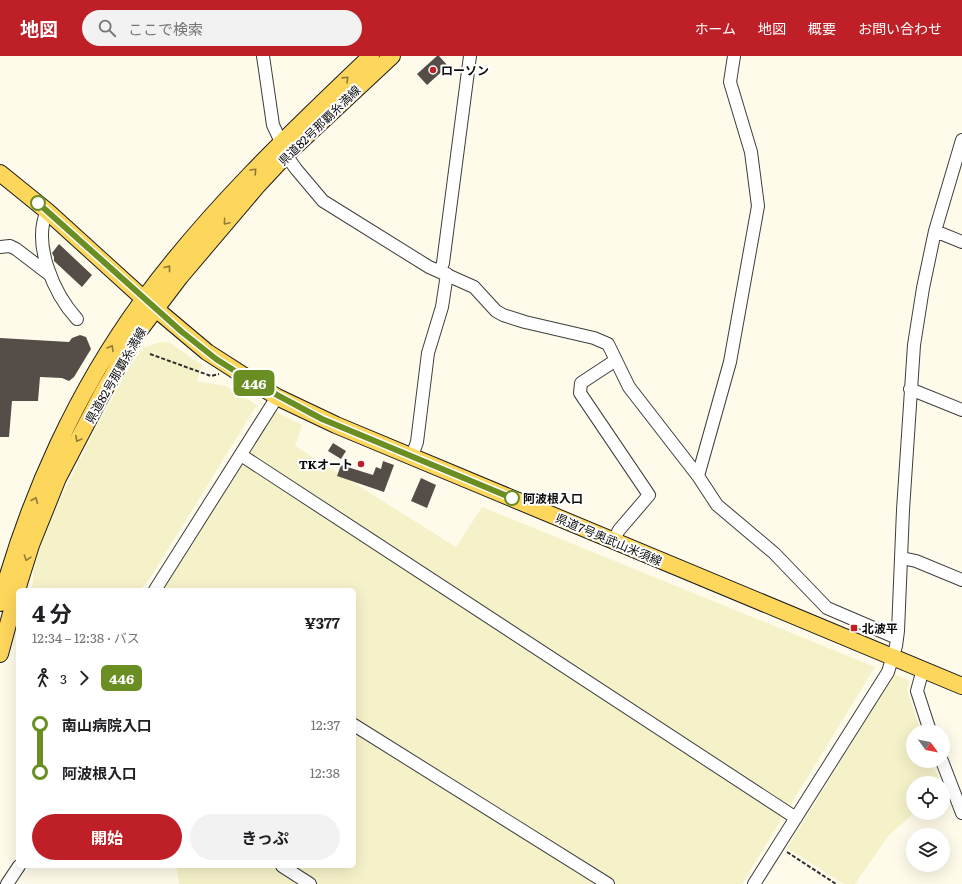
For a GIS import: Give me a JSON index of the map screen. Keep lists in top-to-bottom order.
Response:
{
  "streets": {
    "main road": ["県道82号那覇糸満線", "県道7号奥武山米須線"]
  },
  "crossings": [
    ["県道82号那覇糸満線", "県道7号奥武山米須線"]
  ],
  "places": {
    "other": ["ローソン", "TKオート", "阿波根入口"],
    "transit": ["北波平"]
  },
  "lines": ["bus line 446"],
  "north": "bottom right",
  "page": {
    "header": "地図",
    "search": "ここで検索",
    "nav": [
      "ホーム",
      "地図",
      "概要",
      "お問い合わせ"
    ],
    "on_map": "446",
    "heading": ["4 分", "12:34 – 12:38 · バス", "¥377"],
    "legs": ["3", "446"],
    "list": [
      {
        "name": "南山病院入口",
        "value": "12:37"
      },
      {
        "name": "阿波根入口",
        "value": "12:38"
      }
    ],
    "buttons": ["開始", "きっぷ"]
  }
}
